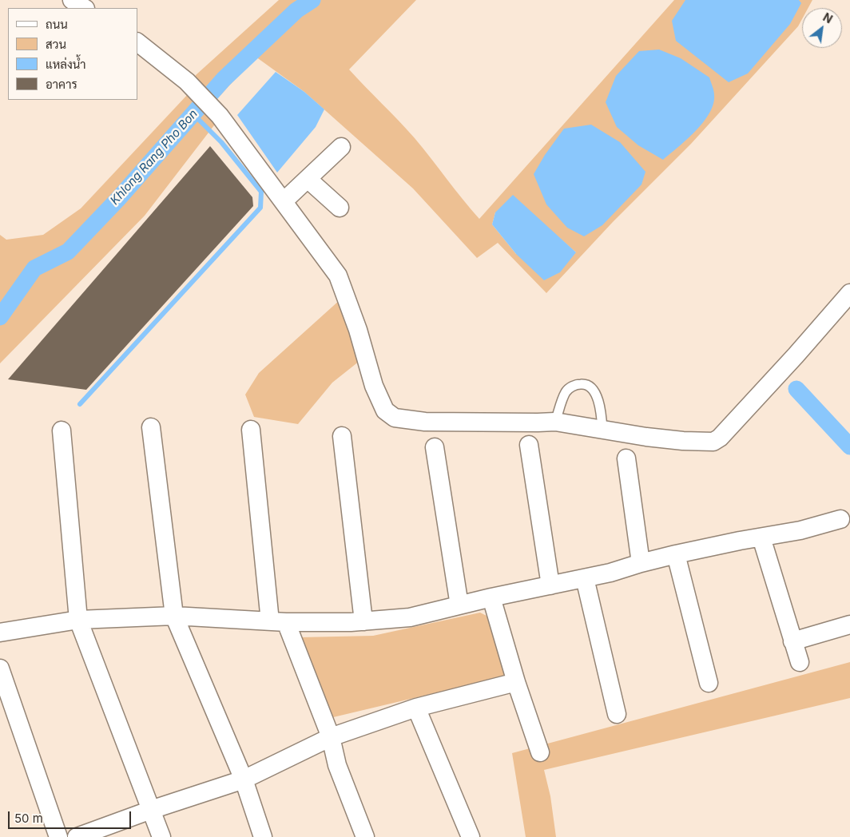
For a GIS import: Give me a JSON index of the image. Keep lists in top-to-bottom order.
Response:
{
  "water": ["Khlong Rang Pho Bon"],
  "legend": [
    "ถนน",
    "สวน",
    "แหล่งน้ำ",
    "อาคาร"
  ],
  "scale_bar": "50 m",
  "north": "top right"
}
